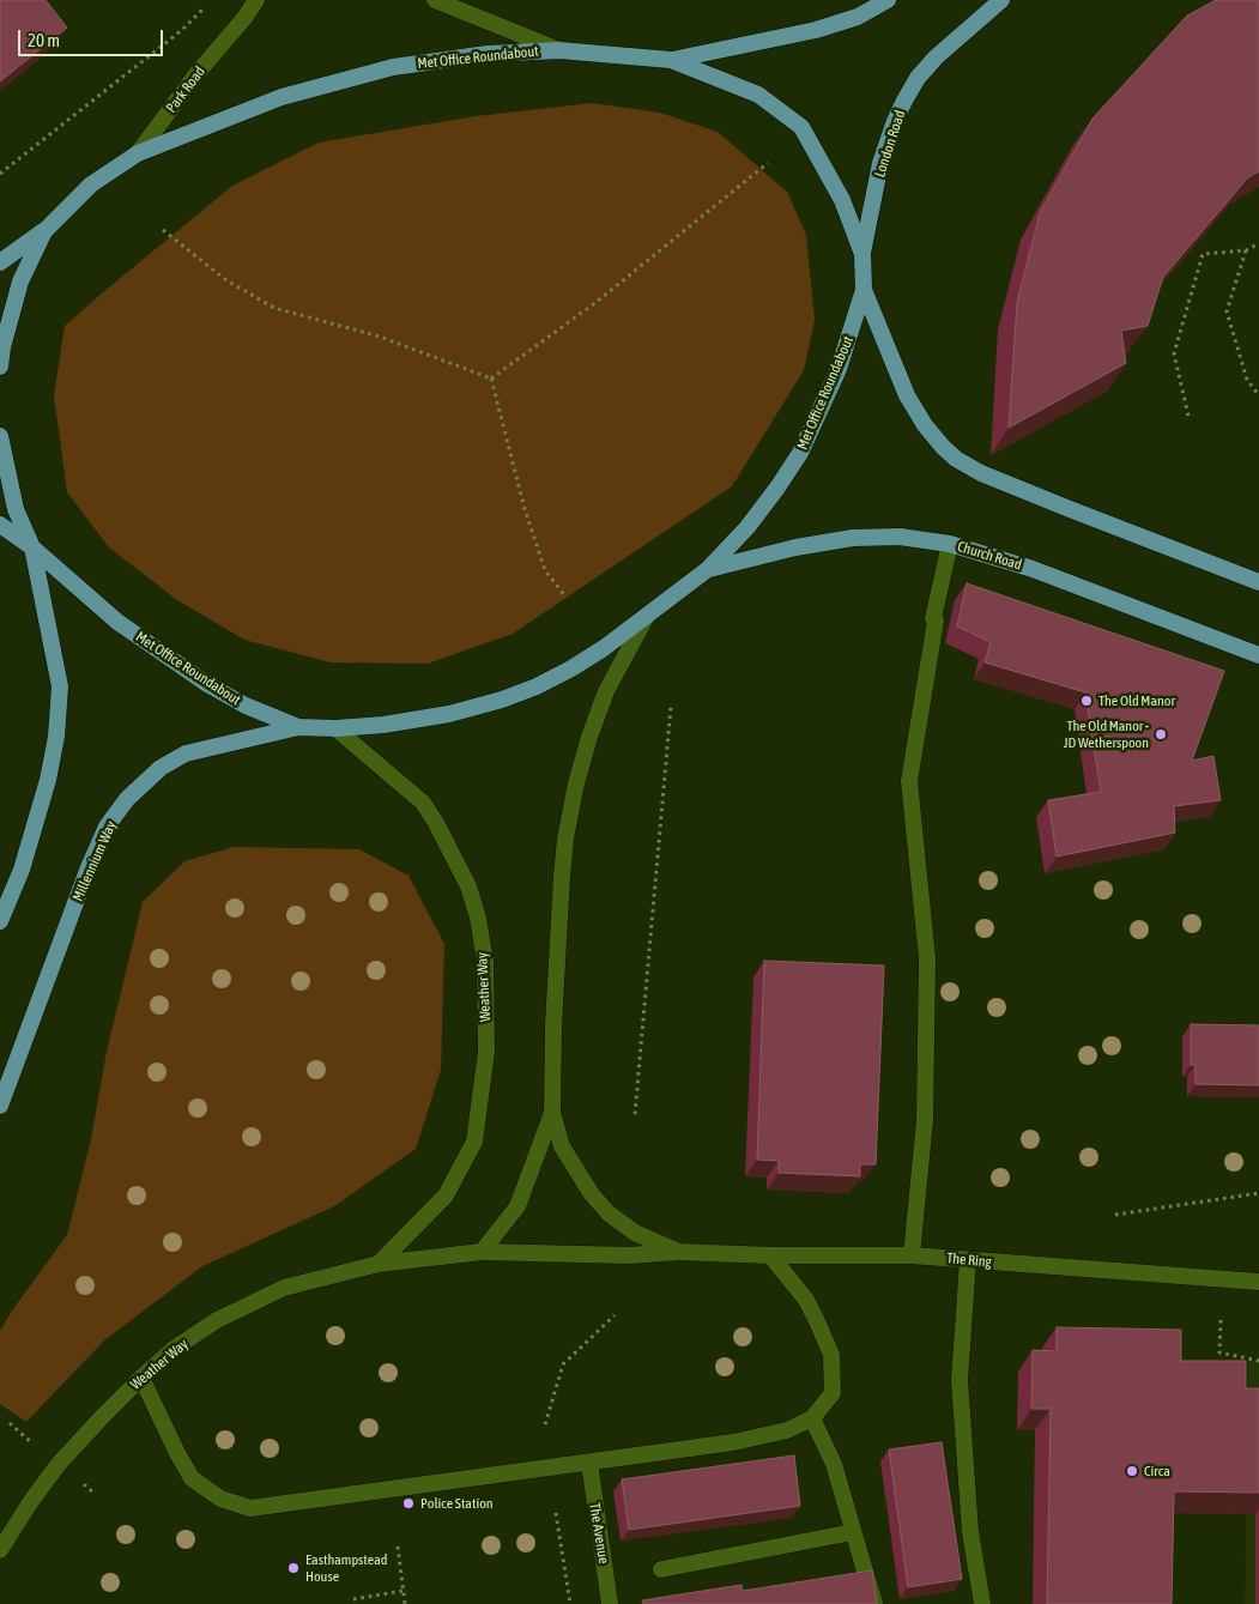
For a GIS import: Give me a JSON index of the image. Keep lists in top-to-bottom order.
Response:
{
  "streets": {
    "main road": [
      "Met Office Roundabout",
      "London Road",
      "Church Road",
      "Millennium Way"
    ],
    "street": [
      "Park Road",
      "Weather Way",
      "The Ring",
      "The Avenue"
    ]
  },
  "crossings": [
    ["Met Office Roundabout", "Park Road"],
    ["Met Office Roundabout", "London Road"],
    ["Met Office Roundabout", "Church Road"],
    ["Met Office Roundabout", "Millennium Way"],
    ["Met Office Roundabout", "Weather Way"],
    ["Weather Way", "The Ring"]
  ],
  "places": [
    "The Old Manor",
    "The Old Manor - JD Wetherspoon",
    "Circa",
    "Police Station",
    "Easthampstead House"
  ],
  "scale_bar": "20 m"
}
